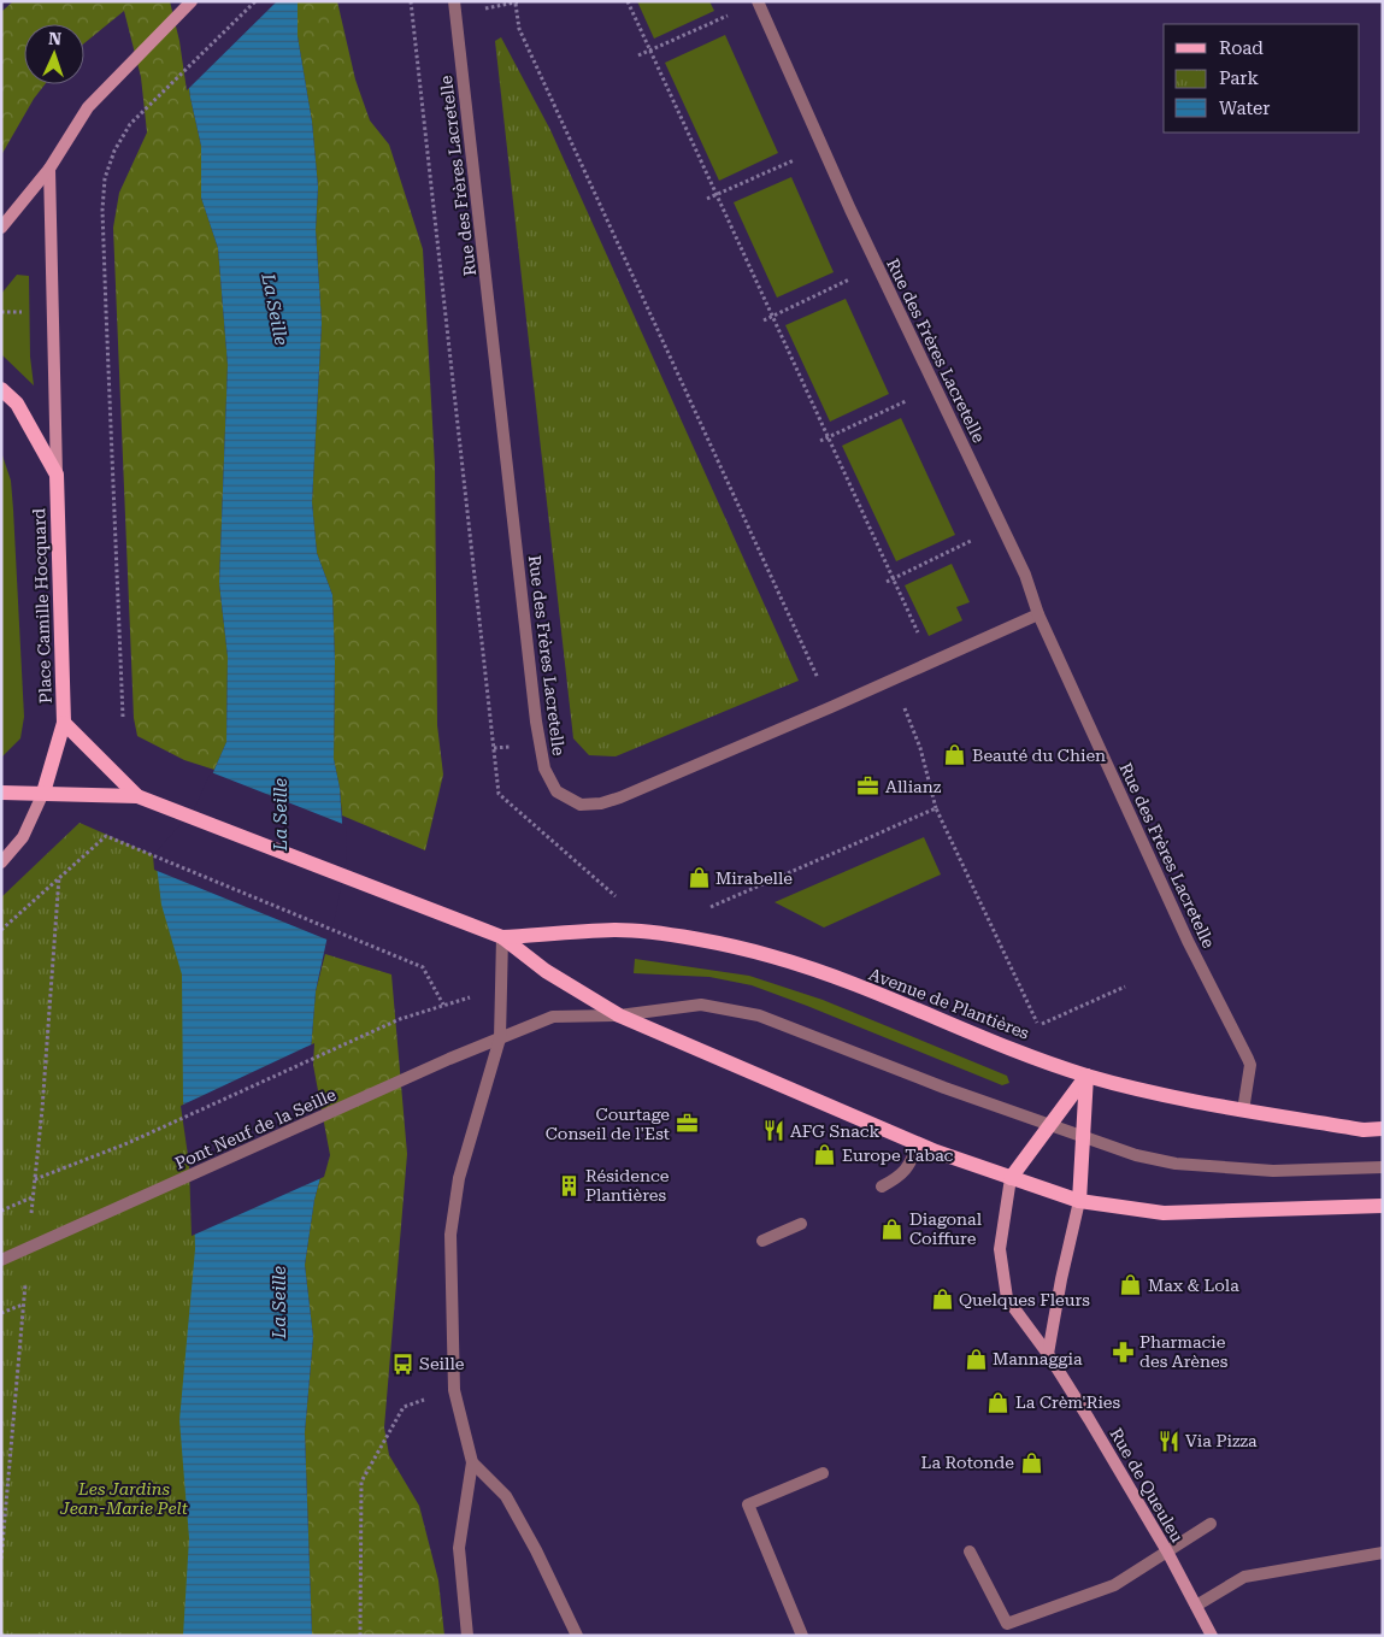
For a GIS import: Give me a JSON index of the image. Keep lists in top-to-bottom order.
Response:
{
  "streets": {
    "main road": ["Place Camille Hocquard", "Avenue de Plantières", "Rue de Queuleu"],
    "street": ["Rue des Frères Lacretelle", "Pont Neuf de la Seille"]
  },
  "crossings": [
    ["Rue des Frères Lacretelle", "Avenue de Plantières"],
    ["Avenue de Plantières", "Pont Neuf de la Seille"],
    ["Avenue de Plantières", "Rue de Queuleu"]
  ],
  "water": ["La Seille"],
  "parks": ["Les Jardins Jean-Marie Pelt"],
  "places": {
    "shop": [
      "Beauté du Chien",
      "Mirabelle",
      "Europe Tabac",
      "Diagonal Coiffure",
      "Max & Lola",
      "Quelques Fleurs",
      "Mannaggia",
      "La Crèm'Ries",
      "La Rotonde"
    ],
    "office": ["Allianz", "Courtage Conseil de l'Est"],
    "restaurant": ["AFG Snack", "Via Pizza"],
    "building": ["Résidence Plantières"],
    "pharmacy": ["Pharmacie des Arènes"],
    "bus stop": ["Seille"]
  },
  "legend": ["Road", "Park", "Water"],
  "north": "top"
}
